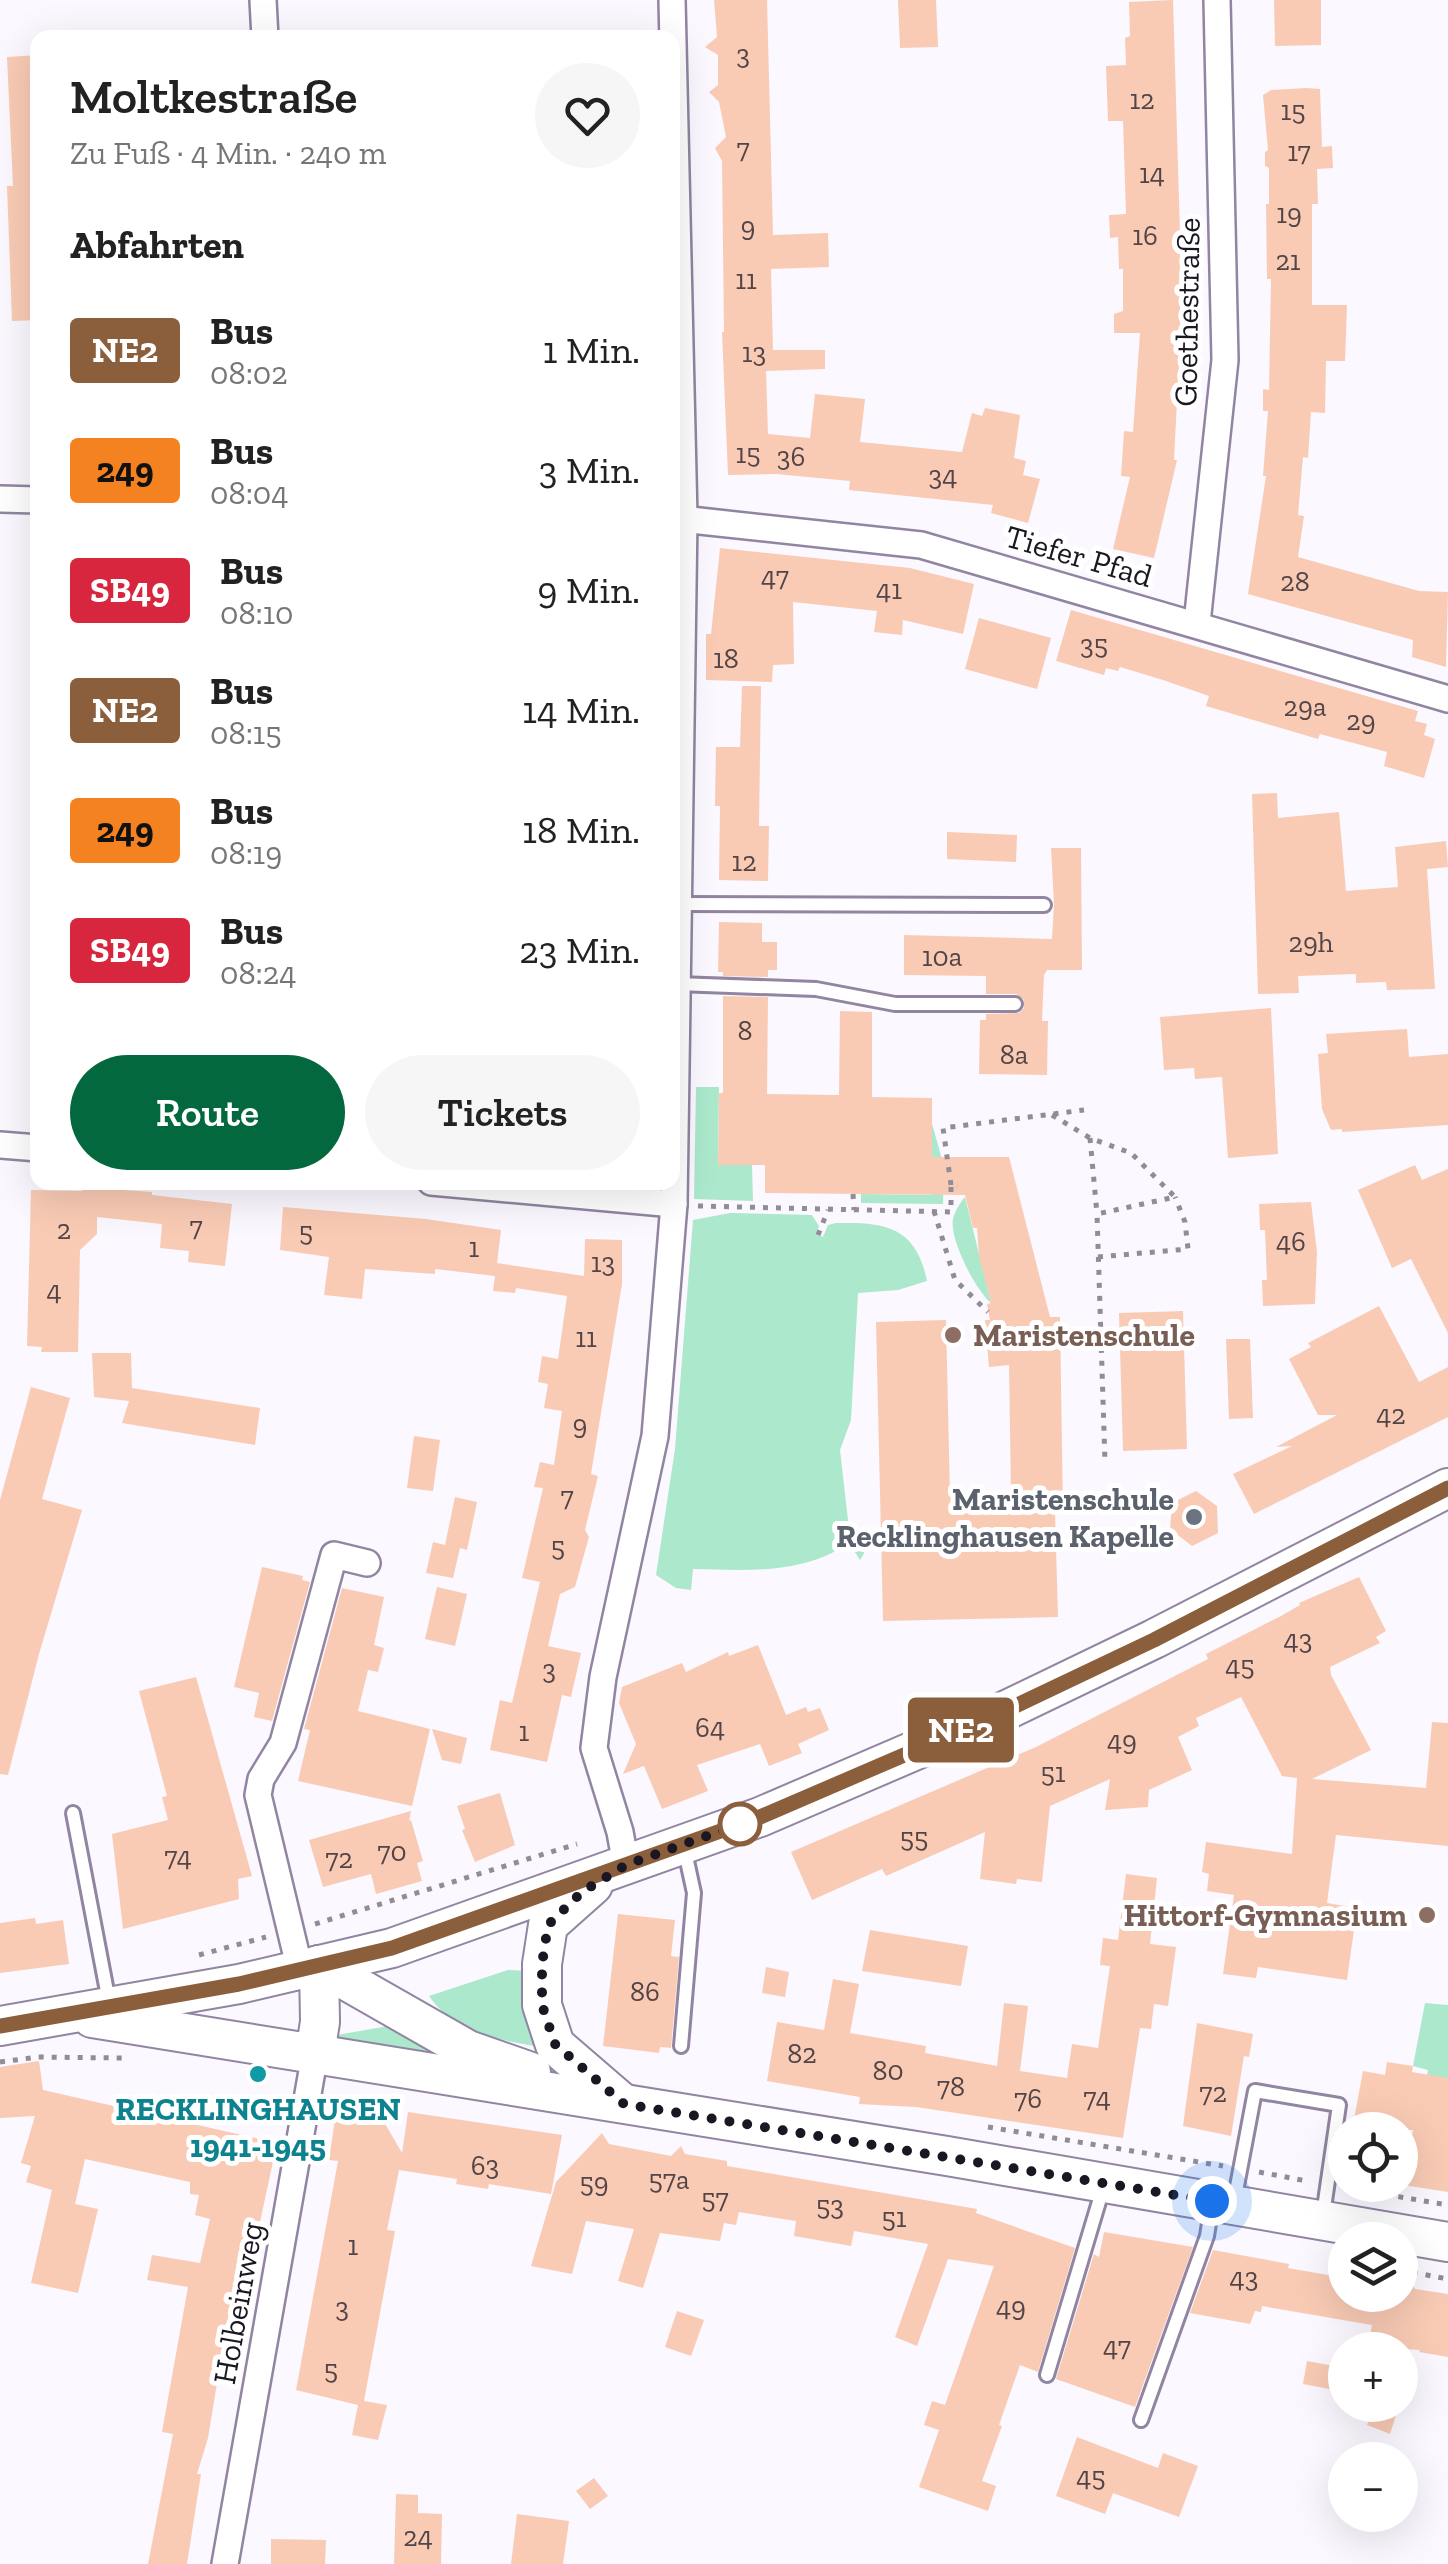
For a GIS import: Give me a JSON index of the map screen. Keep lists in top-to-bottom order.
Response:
{
  "streets": {
    "street": ["Goethestraße", "Tiefer Pfad", "Holbeinweg"]
  },
  "crossings": [
    ["Goethestraße", "Tiefer Pfad"]
  ],
  "places": [
    "Maristenschule",
    "Maristenschule Recklinghausen Kapelle",
    "Hittorf-Gymnasium",
    "RECKLINGHAUSEN 1941-1945"
  ],
  "lines": ["bus line NE2"],
  "house_numbers": [
    "3",
    "12",
    "15",
    "7",
    "17",
    "14",
    "19",
    "9",
    "16",
    "21",
    "11",
    "13",
    "15",
    "36",
    "34",
    "47",
    "28",
    "41",
    "35",
    "18",
    "29a",
    "29",
    "12",
    "29h",
    "10a",
    "8",
    "8a",
    "7",
    "2",
    "5",
    "46",
    "1",
    "13",
    "4",
    "11",
    "42",
    "9",
    "7",
    "5",
    "43",
    "45",
    "3",
    "64",
    "1",
    "49",
    "51",
    "55",
    "70",
    "74",
    "72",
    "86",
    "82",
    "80",
    "78",
    "72",
    "74",
    "76",
    "63",
    "57a",
    "59",
    "57",
    "53",
    "51",
    "1",
    "43",
    "49",
    "3",
    "47",
    "5",
    "45",
    "24"
  ],
  "page": {
    "on_map": "NE2",
    "heading": [
      ["Moltkestraße", "Zu Fuß · 4 Min. · 240 m"],
      "Abfahrten"
    ],
    "list": [
      {
        "mark": "NE2",
        "name": "Bus",
        "note": "08:02",
        "value": "1 Min."
      },
      {
        "mark": "249",
        "name": "Bus",
        "note": "08:04",
        "value": "3 Min."
      },
      {
        "mark": "SB49",
        "name": "Bus",
        "note": "08:10",
        "value": "9 Min."
      },
      {
        "mark": "NE2",
        "name": "Bus",
        "note": "08:15",
        "value": "14 Min."
      },
      {
        "mark": "249",
        "name": "Bus",
        "note": "08:19",
        "value": "18 Min."
      },
      {
        "mark": "SB49",
        "name": "Bus",
        "note": "08:24",
        "value": "23 Min."
      }
    ],
    "buttons": ["Route", "Tickets"],
    "map_buttons": ["+", "−"]
  }
}
